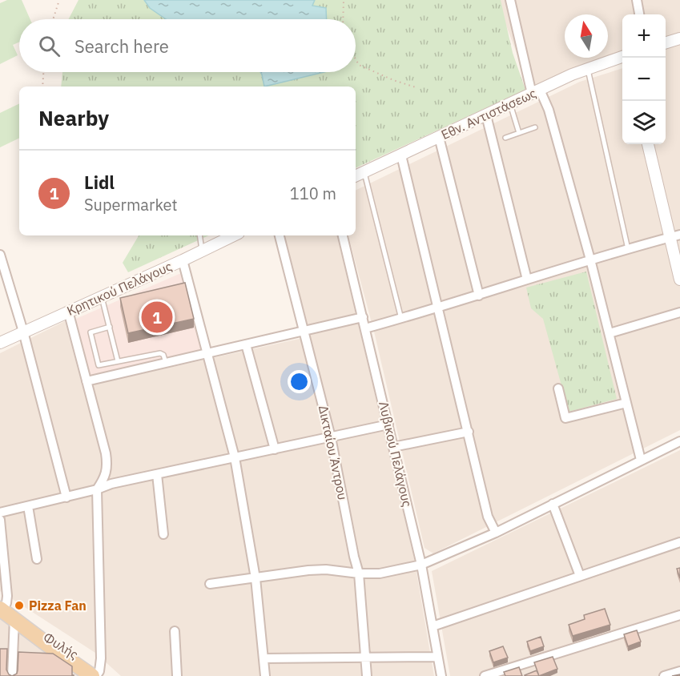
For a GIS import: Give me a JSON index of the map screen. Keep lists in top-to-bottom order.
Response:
{
  "streets": {
    "main road": ["Φυλής"],
    "street": [
      "Εθν. Αντιστάσεως",
      "Κρητικού Πελάγους",
      "Δικταίου Άντρου",
      "Λυβικού Πελάγους"
    ]
  },
  "places": ["Pizza Fan"],
  "north": "top",
  "page": {
    "map_buttons": ["+", "−"],
    "search": "Search here",
    "heading": "Nearby",
    "list": [
      {
        "mark": "1",
        "name": "Lidl",
        "note": "Supermarket",
        "value": "110 m"
      }
    ],
    "pins": "1"
  }
}
